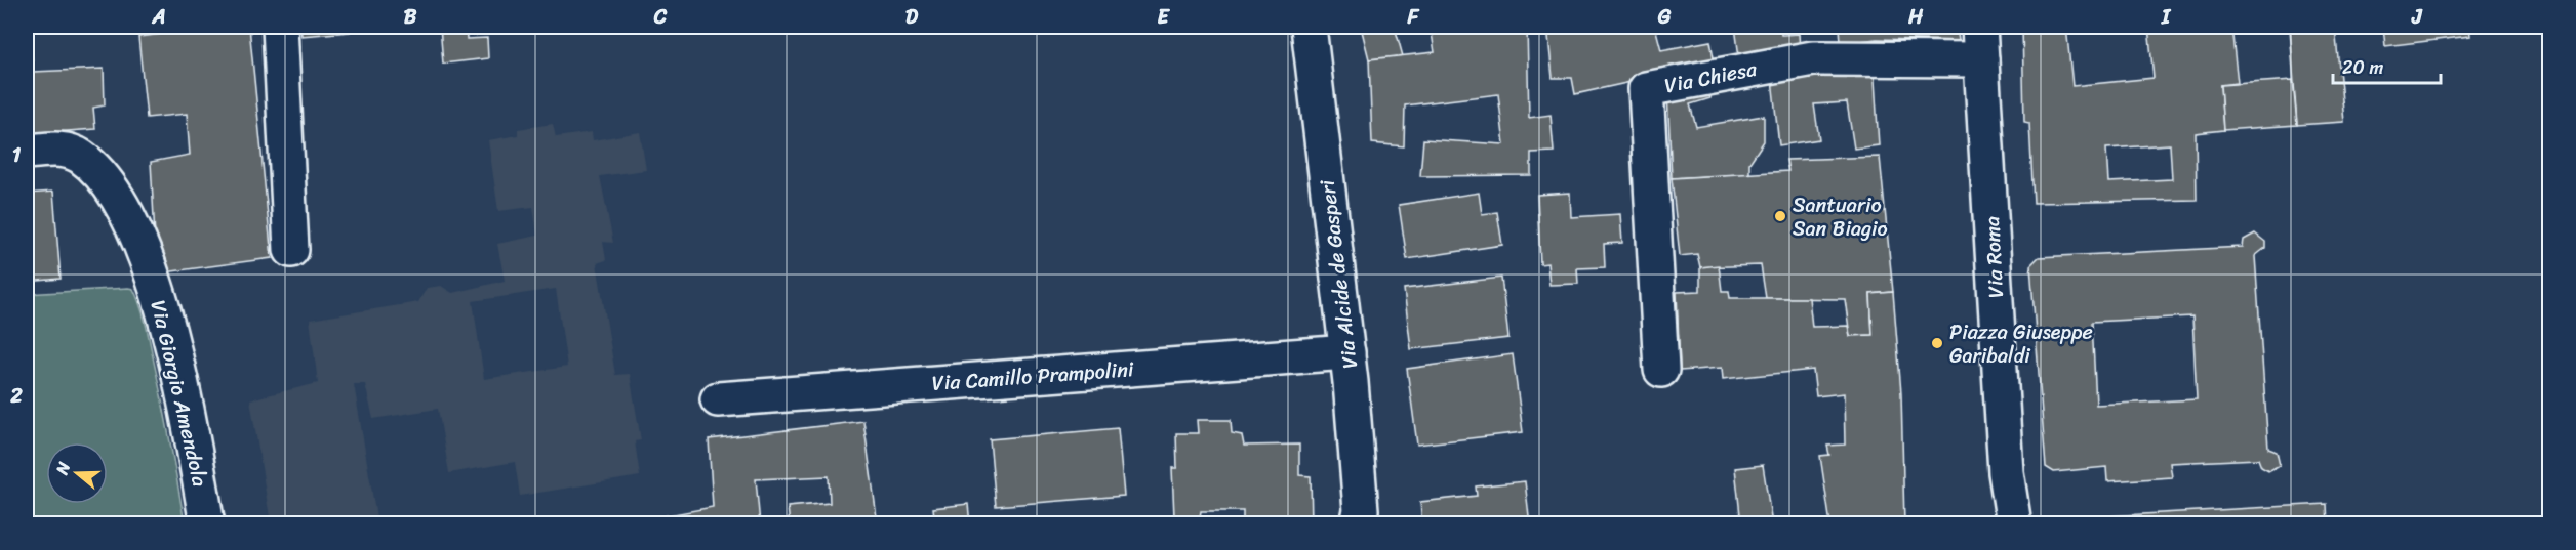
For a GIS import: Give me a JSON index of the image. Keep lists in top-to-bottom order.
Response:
{
  "streets": {
    "street": [
      "Via Chiesa",
      "Via Roma",
      "Via Alcide de Gasperi",
      "Via Camillo Prampolini",
      "Via Giorgio Amendola"
    ]
  },
  "crossings": [
    ["Via Chiesa", "Via Roma"],
    ["Via Alcide de Gasperi", "Via Camillo Prampolini"]
  ],
  "places": ["Santuario San Biagio", "Piazza Giuseppe Garibaldi"],
  "scale_bar": "20 m",
  "north": "left",
  "grid": {
    "columns": [
      "A",
      "B",
      "C",
      "D",
      "E",
      "F",
      "G",
      "H",
      "I",
      "J"
    ],
    "rows": ["1", "2"]
  }
}
